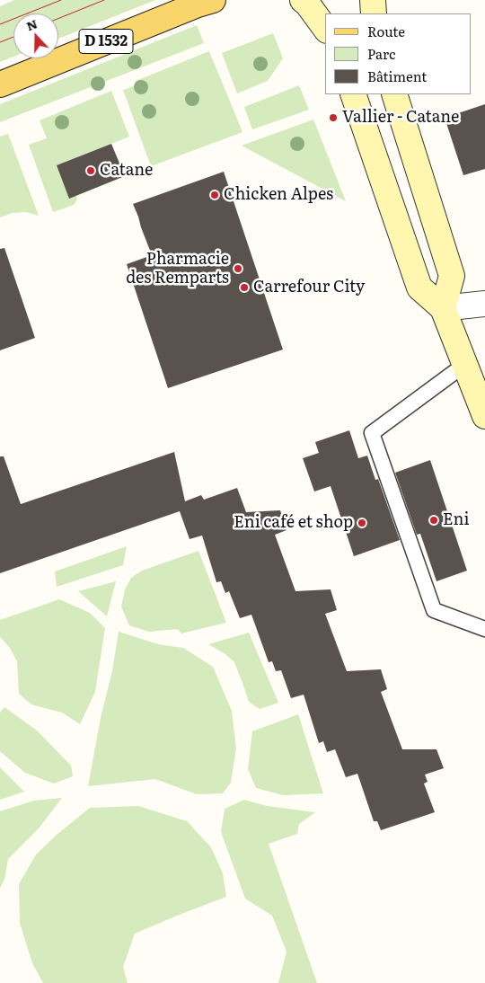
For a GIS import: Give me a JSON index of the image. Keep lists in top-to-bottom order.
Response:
{
  "streets": {
    "main road": ["D 1532"]
  },
  "places": [
    "Vallier - Catane",
    "Catane",
    "Chicken Alpes",
    "Pharmacie des Remparts",
    "Carrefour City",
    "Eni",
    "Eni café et shop"
  ],
  "legend": ["Route", "Parc", "Bâtiment"],
  "north": "top"
}
